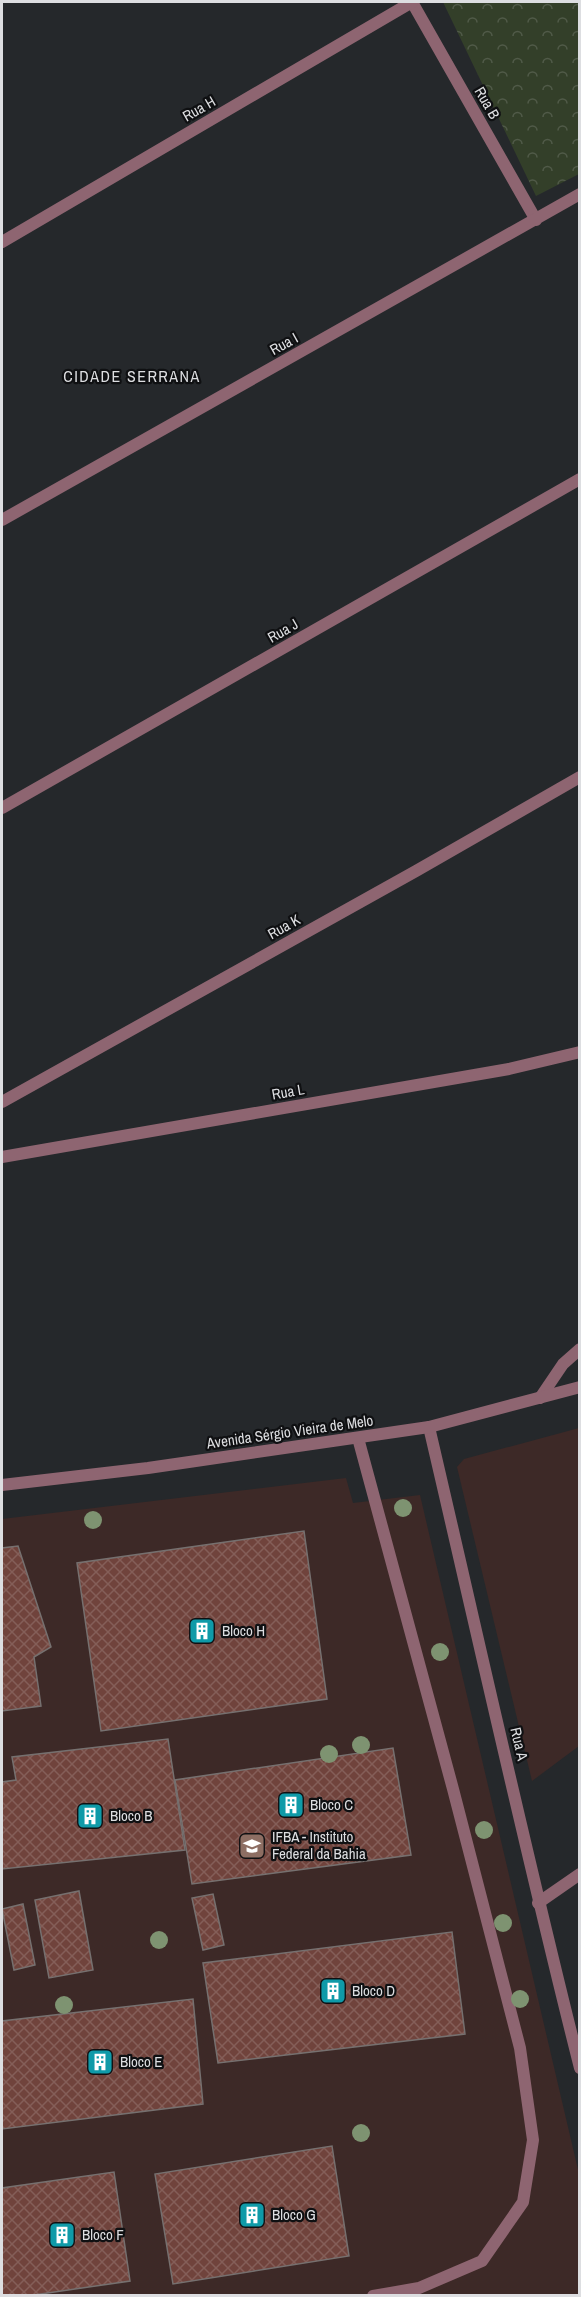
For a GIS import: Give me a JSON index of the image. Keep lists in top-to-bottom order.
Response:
{
  "streets": {
    "street": [
      "Rua B",
      "Rua H",
      "Rua I",
      "Rua J",
      "Rua K",
      "Rua L",
      "Avenida Sérgio Vieira de Melo",
      "Rua A"
    ]
  },
  "crossings": [
    ["Rua B", "Rua H"],
    ["Rua B", "Rua I"],
    ["Avenida Sérgio Vieira de Melo", "Rua A"]
  ],
  "districts": ["CIDADE SERRANA"],
  "places": {
    "building": [
      "Bloco H",
      "Bloco C",
      "Bloco B",
      "Bloco D",
      "Bloco E",
      "Bloco G",
      "Bloco F"
    ],
    "school or university": ["IFBA - Instituto Federal da Bahia"]
  }
}
